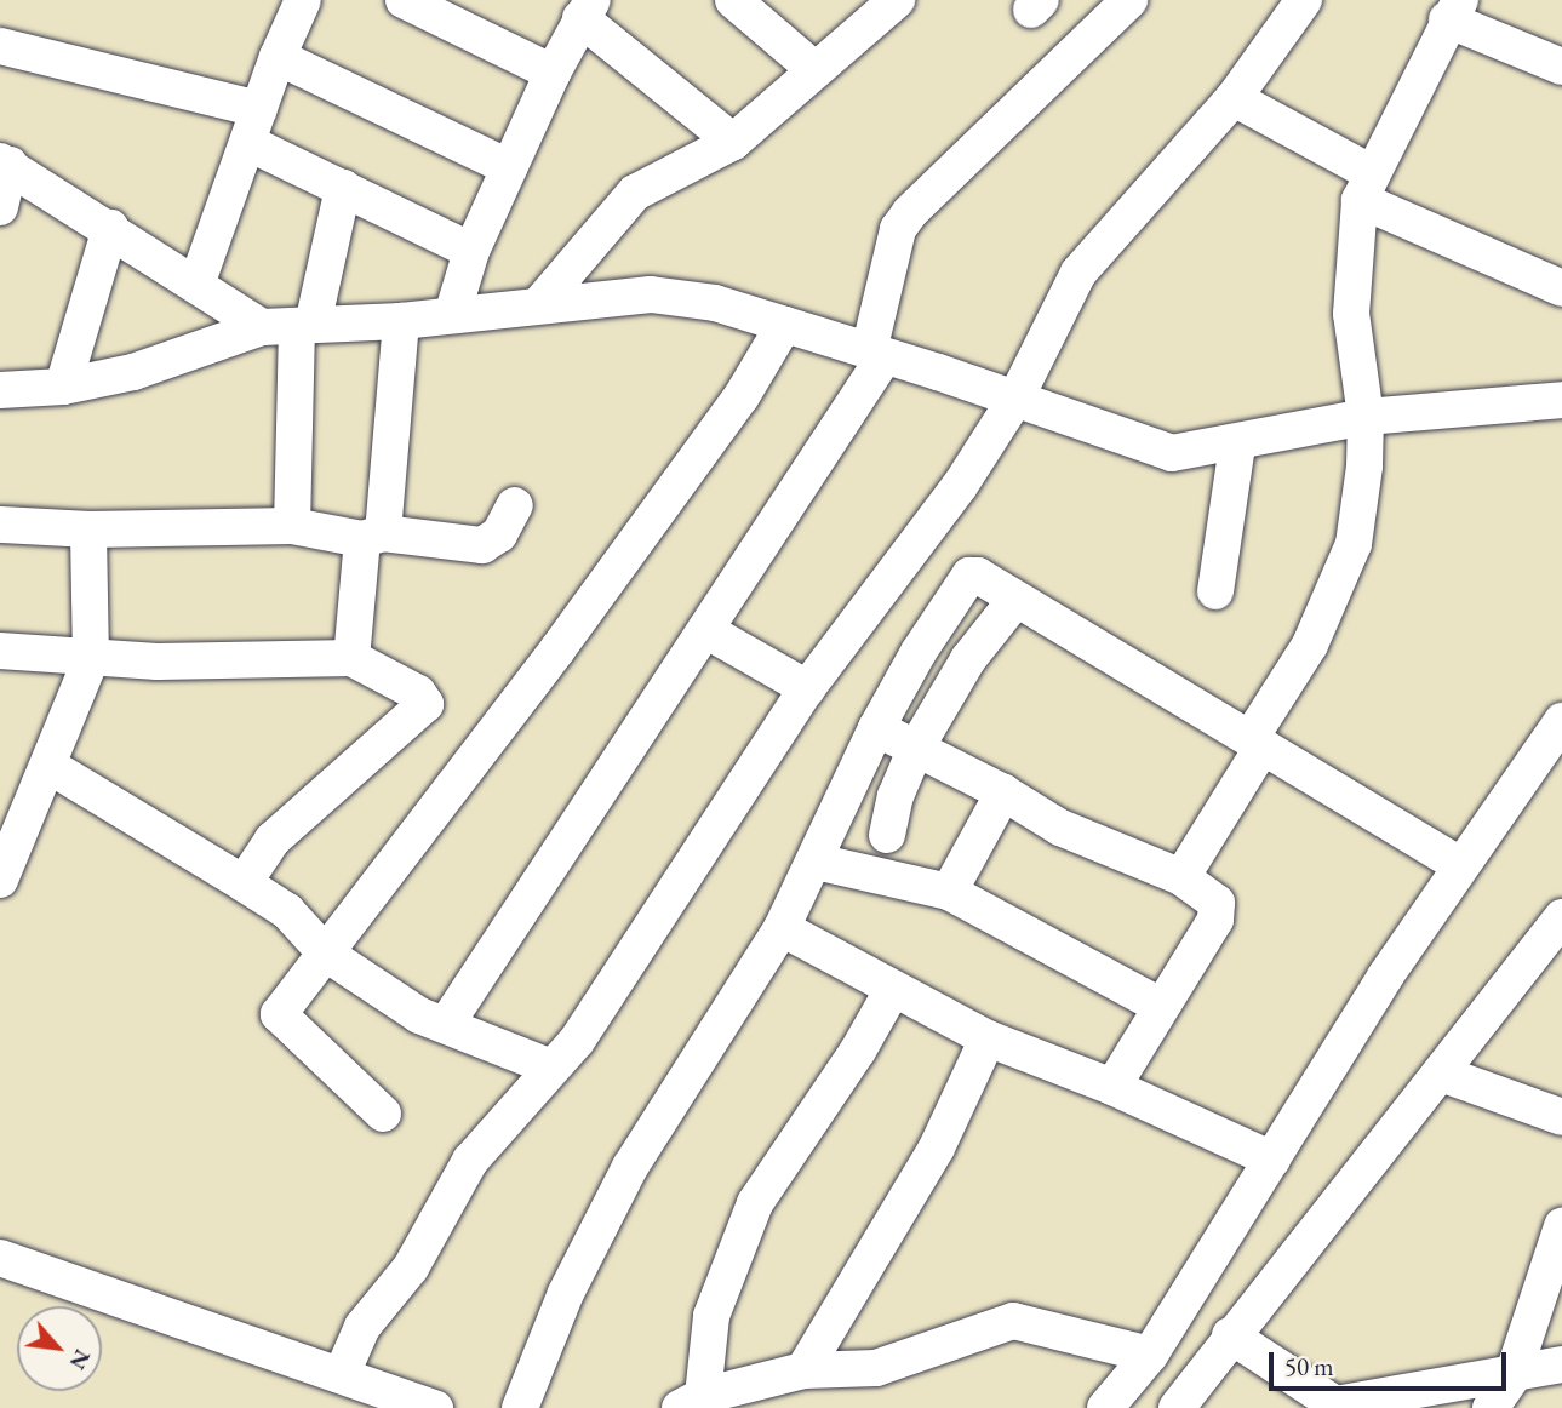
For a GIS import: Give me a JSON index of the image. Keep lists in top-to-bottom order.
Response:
{
  "scale_bar": "50 m",
  "north": "bottom right"
}
